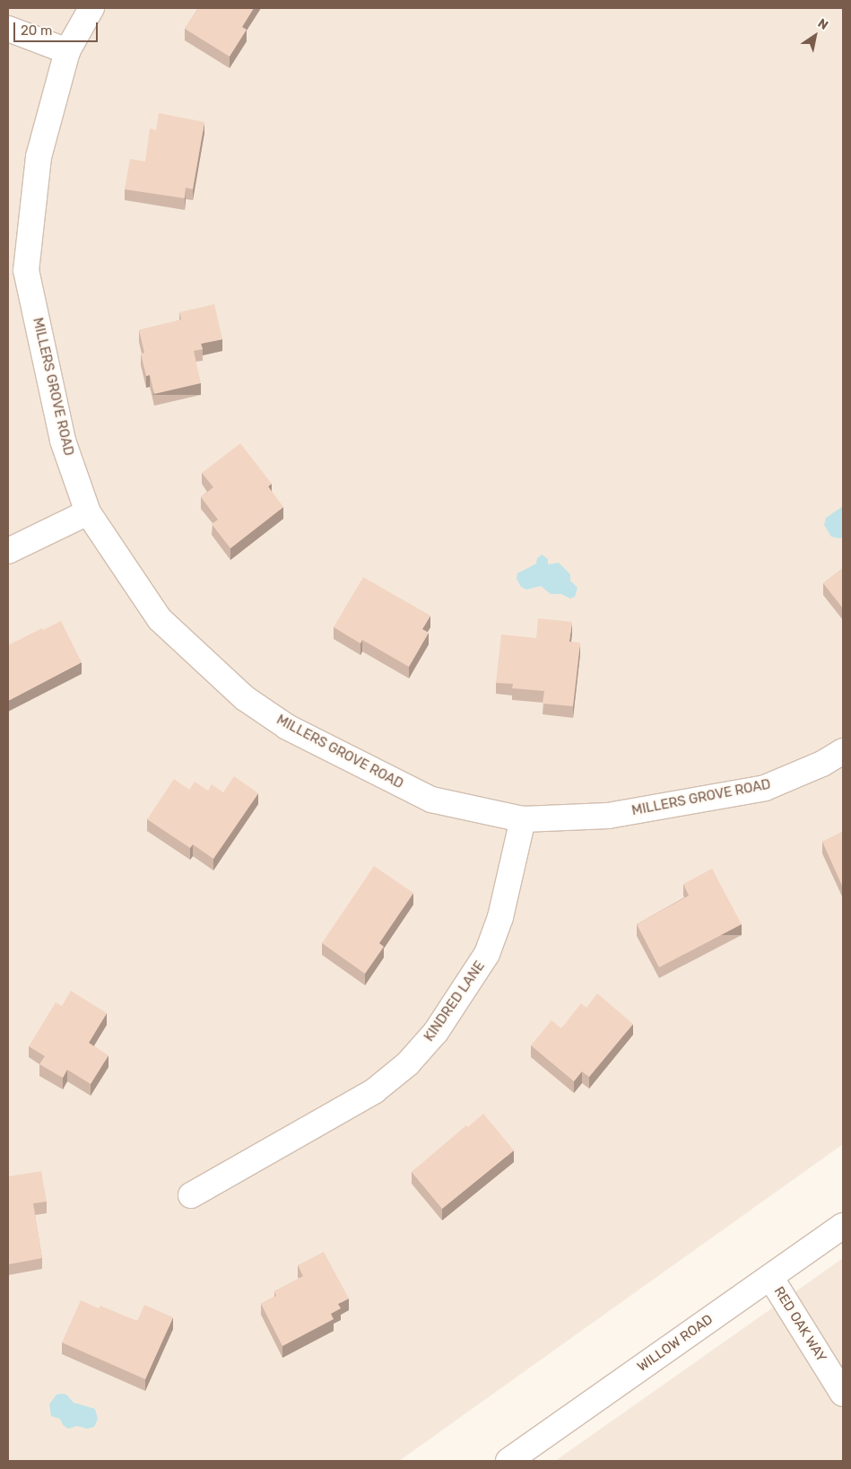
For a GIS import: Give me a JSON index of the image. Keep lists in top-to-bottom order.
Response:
{
  "streets": {
    "street": [
      "MILLERS GROVE ROAD",
      "KINDRED LANE",
      "RED OAK WAY",
      "WILLOW ROAD"
    ]
  },
  "crossings": [
    ["MILLERS GROVE ROAD", "KINDRED LANE"],
    ["RED OAK WAY", "WILLOW ROAD"]
  ],
  "scale_bar": "20 m",
  "north": "top right"
}
